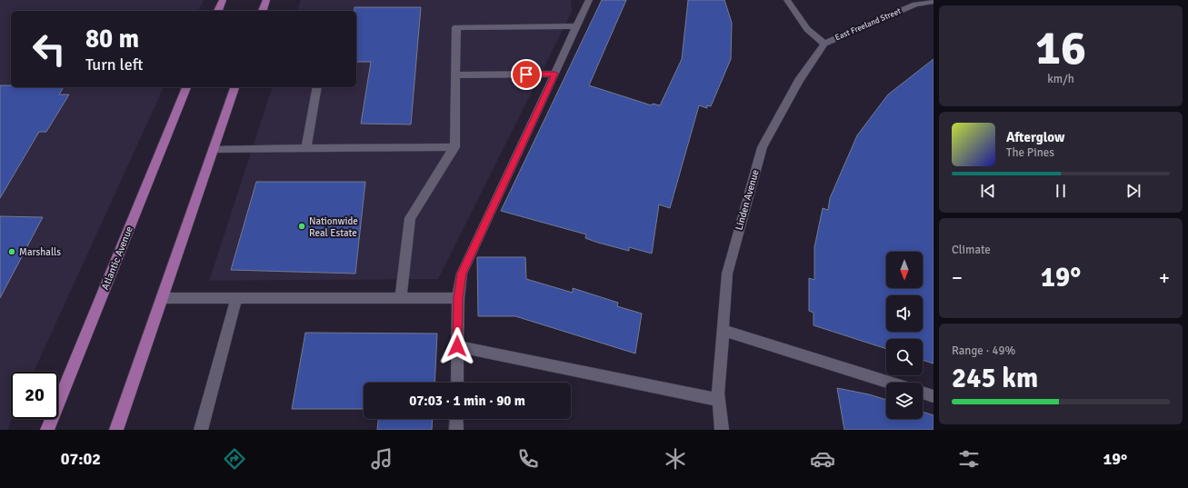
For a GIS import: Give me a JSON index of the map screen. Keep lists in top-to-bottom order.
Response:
{
  "streets": {
    "main road": ["Atlantic Avenue"],
    "street": ["East Freeland Street", "Linden Avenue"]
  },
  "crossings": [
    ["East Freeland Street", "Linden Avenue"]
  ],
  "places": ["Nationwide Real Estate", "Marshalls"],
  "north": "bottom",
  "page": {
    "tile": [
      ["16", "km/h"],
      "Climate",
      ["Range · 49%", "245 km"]
    ],
    "turn": ["80 m", "Turn left"],
    "song": ["Afterglow", "The Pines"],
    "heat": ["−", "19°", "+"],
    "limit": "20",
    "trip": "07:03 · 1 min · 90 m",
    "tabs": ["07:02", "19°"]
  }
}
